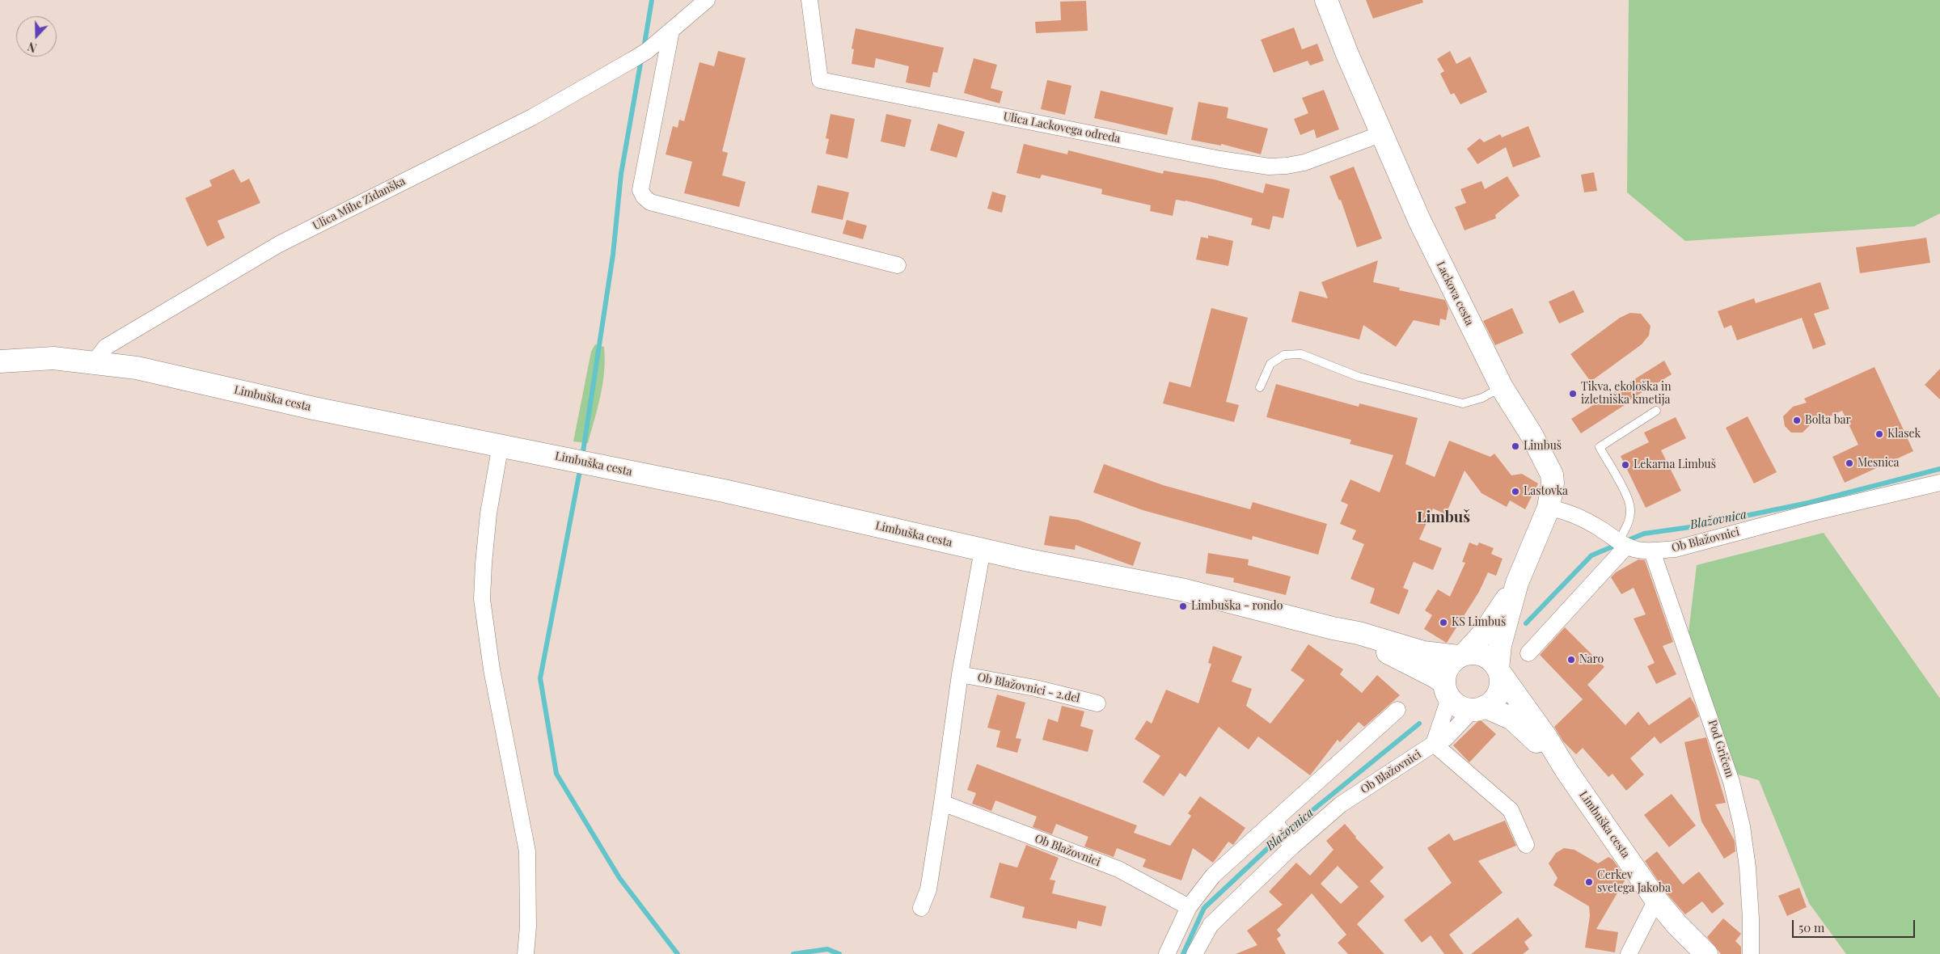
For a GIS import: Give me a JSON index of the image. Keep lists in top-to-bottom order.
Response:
{
  "streets": {
    "main road": ["Lackova cesta", "Limbuška cesta"],
    "street": [
      "Ulica Lackovega odreda",
      "Ulica Mihe Zidanška",
      "Ob Blažovnici",
      "Ob Blažovnici - 2.del",
      "Pod Gričem"
    ]
  },
  "crossings": [
    ["Ulica Lackovega odreda", "Lackova cesta"],
    ["Ulica Mihe Zidanška", "Limbuška cesta"],
    ["Ob Blažovnici", "Pod Gričem"]
  ],
  "districts": ["Limbuš"],
  "water": ["Blažovnica"],
  "places": [
    "Tikva, ekološka in izletniška kmetija",
    "Bolta bar",
    "Klasek",
    "Limbuš",
    "Mesnica",
    "Lekarna Limbuš",
    "Lastovka",
    "Limbuška - rondo",
    "KS Limbuš",
    "Naro",
    "Cerkev svetega Jakoba"
  ],
  "scale_bar": "50 m",
  "north": "bottom"
}
